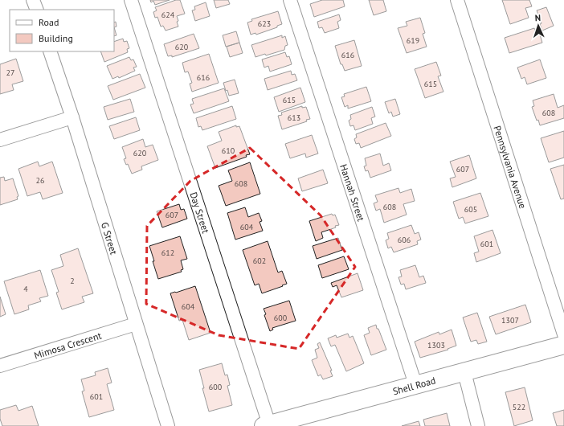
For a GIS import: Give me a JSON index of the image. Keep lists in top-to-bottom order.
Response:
{
  "streets": {
    "street": [
      "Pennsylvania Avenue",
      "Hannah Street",
      "Day Street",
      "G Street",
      "Mimosa Crescent",
      "Shell Road"
    ]
  },
  "crossings": [
    ["Hannah Street", "Shell Road"],
    ["Day Street", "Shell Road"],
    ["G Street", "Mimosa Crescent"]
  ],
  "house_numbers": [
    "624",
    "623",
    "619",
    "620",
    "616",
    "27",
    "616",
    "615",
    "615",
    "608",
    "613",
    "610",
    "620",
    "607",
    "26",
    "608",
    "608",
    "605",
    "607",
    "604",
    "606",
    "601",
    "612",
    "602",
    "2",
    "4",
    "604",
    "600",
    "1307",
    "1303",
    "600",
    "601",
    "522"
  ],
  "legend": ["Road", "Building"],
  "north": "top"
}
